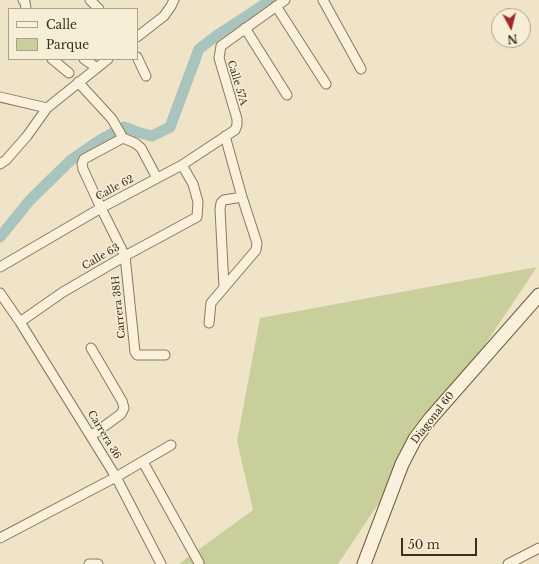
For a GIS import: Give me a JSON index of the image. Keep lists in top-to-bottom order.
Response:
{
  "streets": {
    "main road": ["Diagonal 60"],
    "street": [
      "Calle 57A",
      "Calle 62",
      "Calle 63",
      "Carrera 38H",
      "Carrera 36"
    ]
  },
  "crossings": [
    ["Calle 57A", "Calle 62"],
    ["Calle 62", "Calle 63"],
    ["Calle 62", "Carrera 38H"],
    ["Calle 63", "Carrera 38H"],
    ["Calle 63", "Carrera 36"]
  ],
  "legend": ["Calle", "Parque"],
  "scale_bar": "50 m",
  "north": "bottom"
}
